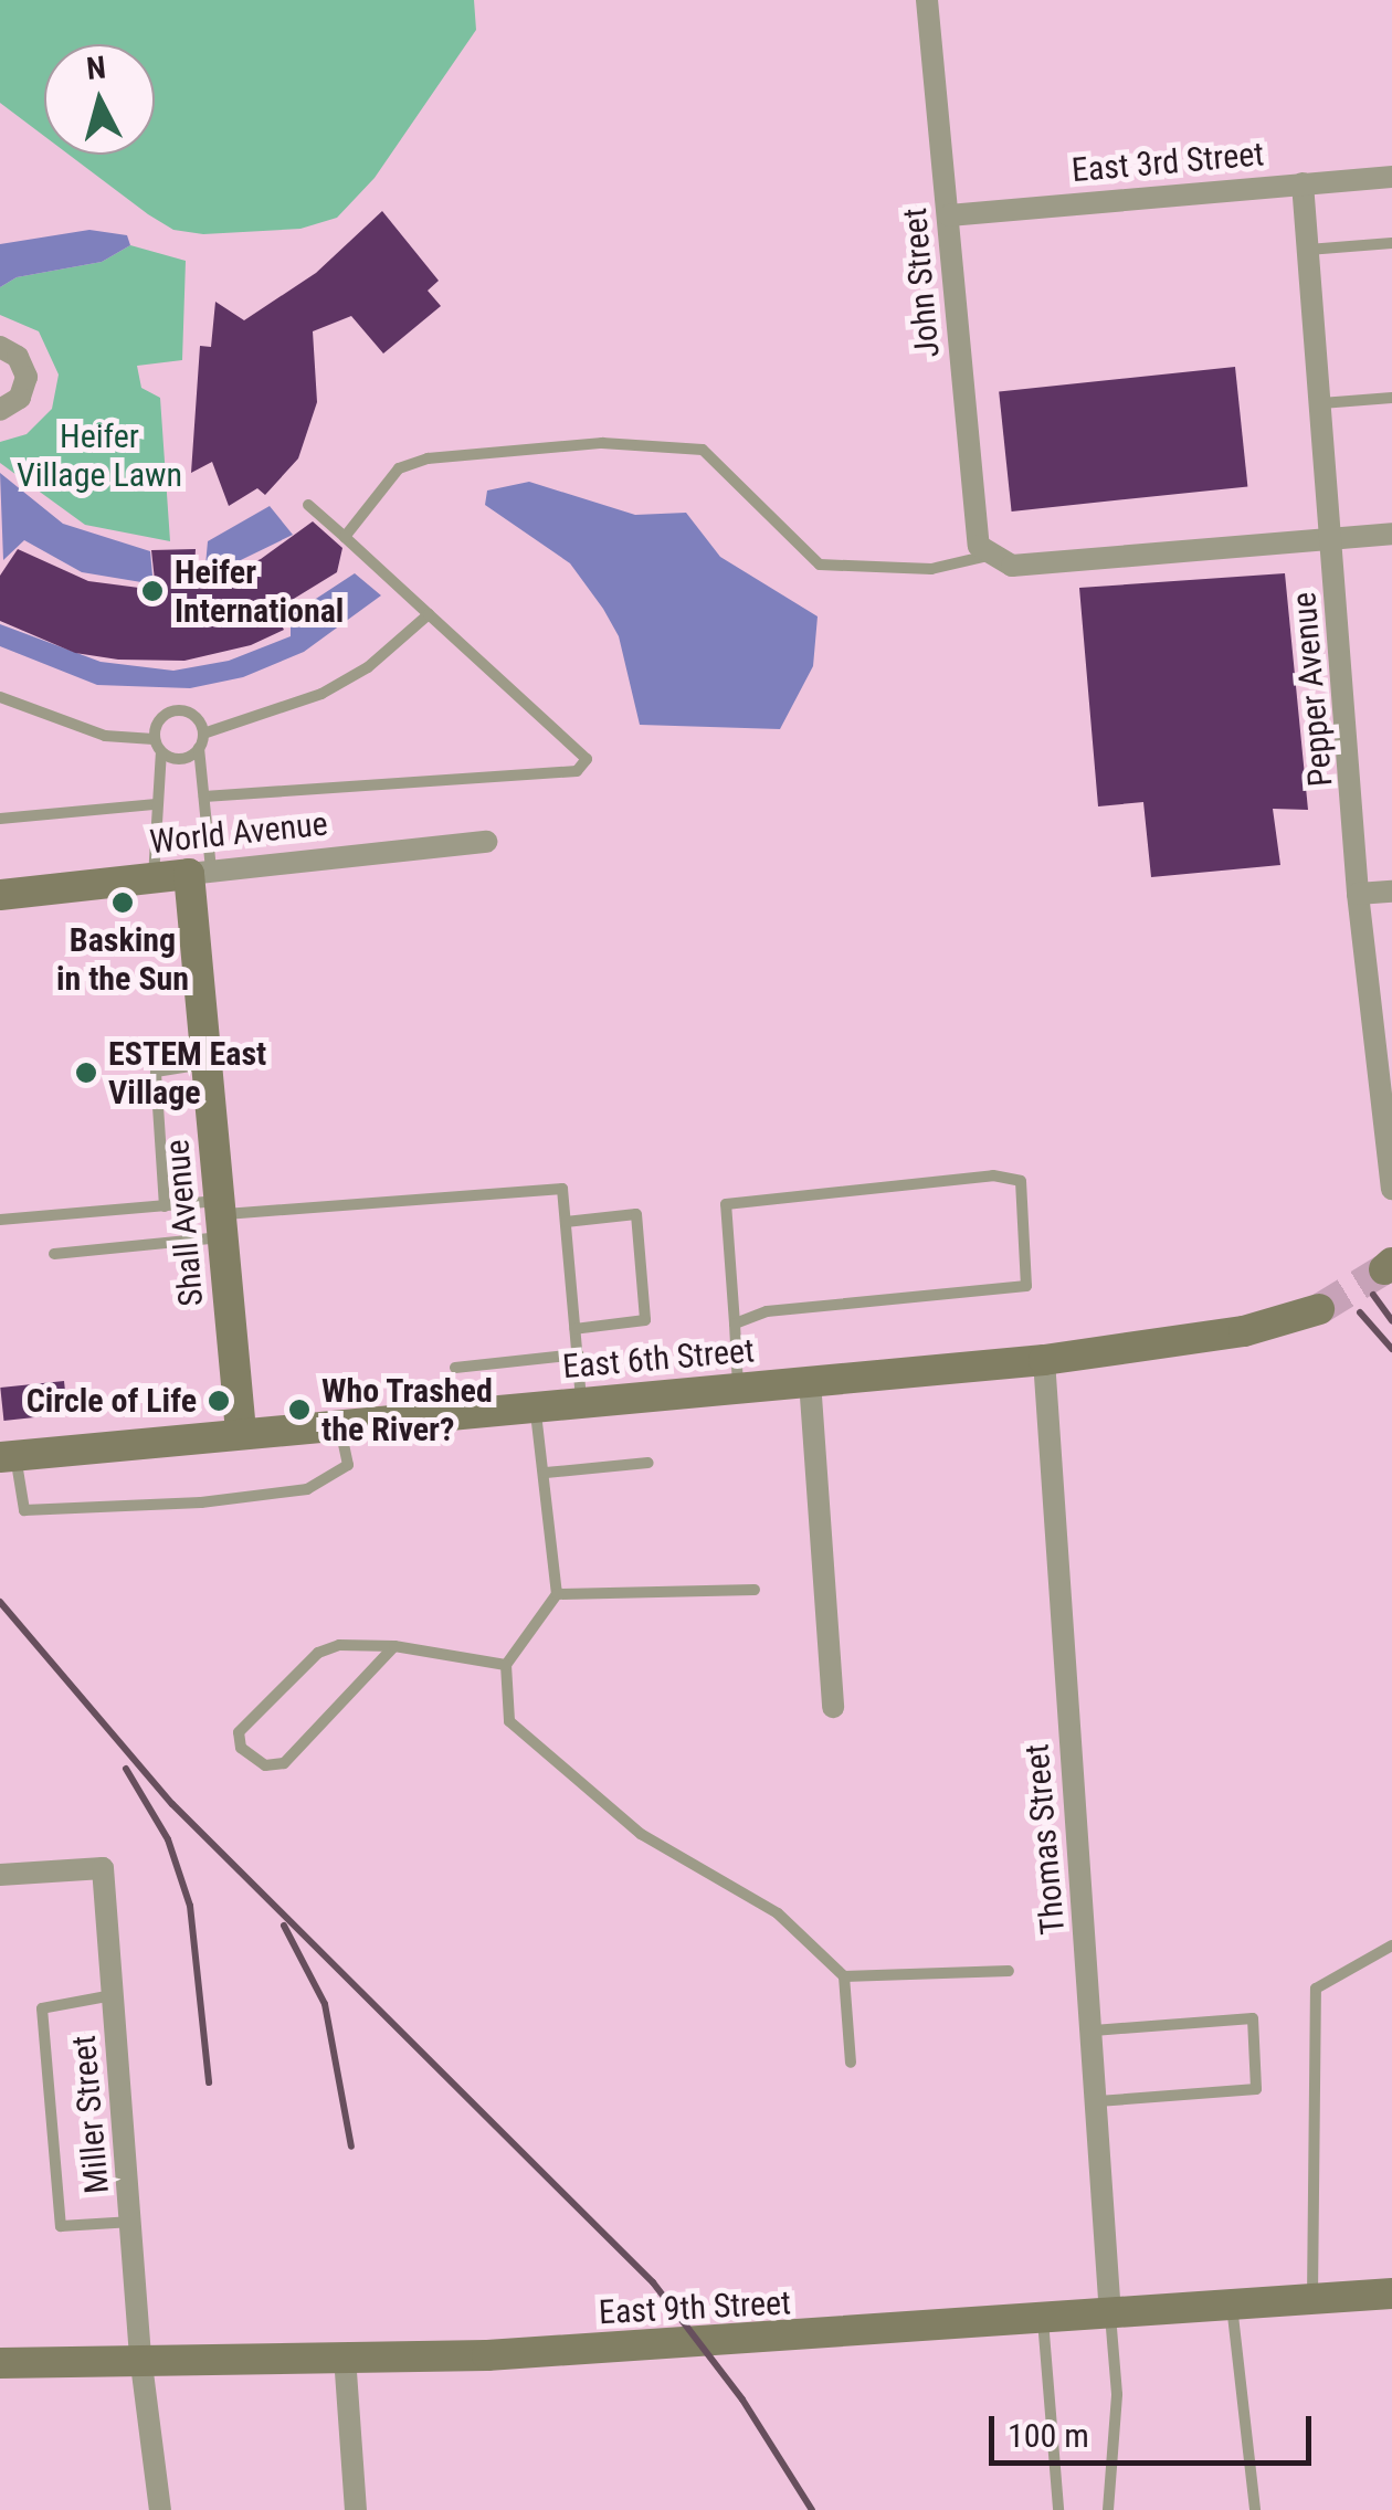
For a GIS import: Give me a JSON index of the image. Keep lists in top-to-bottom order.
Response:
{
  "streets": {
    "street": [
      "East 3rd Street",
      "John Street",
      "Pepper Avenue",
      "World Avenue",
      "Shall Avenue",
      "East 6th Street",
      "Thomas Street",
      "Miller Street",
      "East 9th Street"
    ]
  },
  "crossings": [
    ["East 3rd Street", "John Street"],
    ["East 3rd Street", "Pepper Avenue"],
    ["World Avenue", "Shall Avenue"],
    ["Shall Avenue", "East 6th Street"],
    ["East 6th Street", "Thomas Street"],
    ["Thomas Street", "East 9th Street"],
    ["Miller Street", "East 9th Street"]
  ],
  "parks": ["Heifer Village Lawn"],
  "places": [
    "Heifer International",
    "Basking in the Sun",
    "ESTEM East Village",
    "Circle of Life",
    "Who Trashed the River?"
  ],
  "scale_bar": "100 m",
  "north": "top"
}
